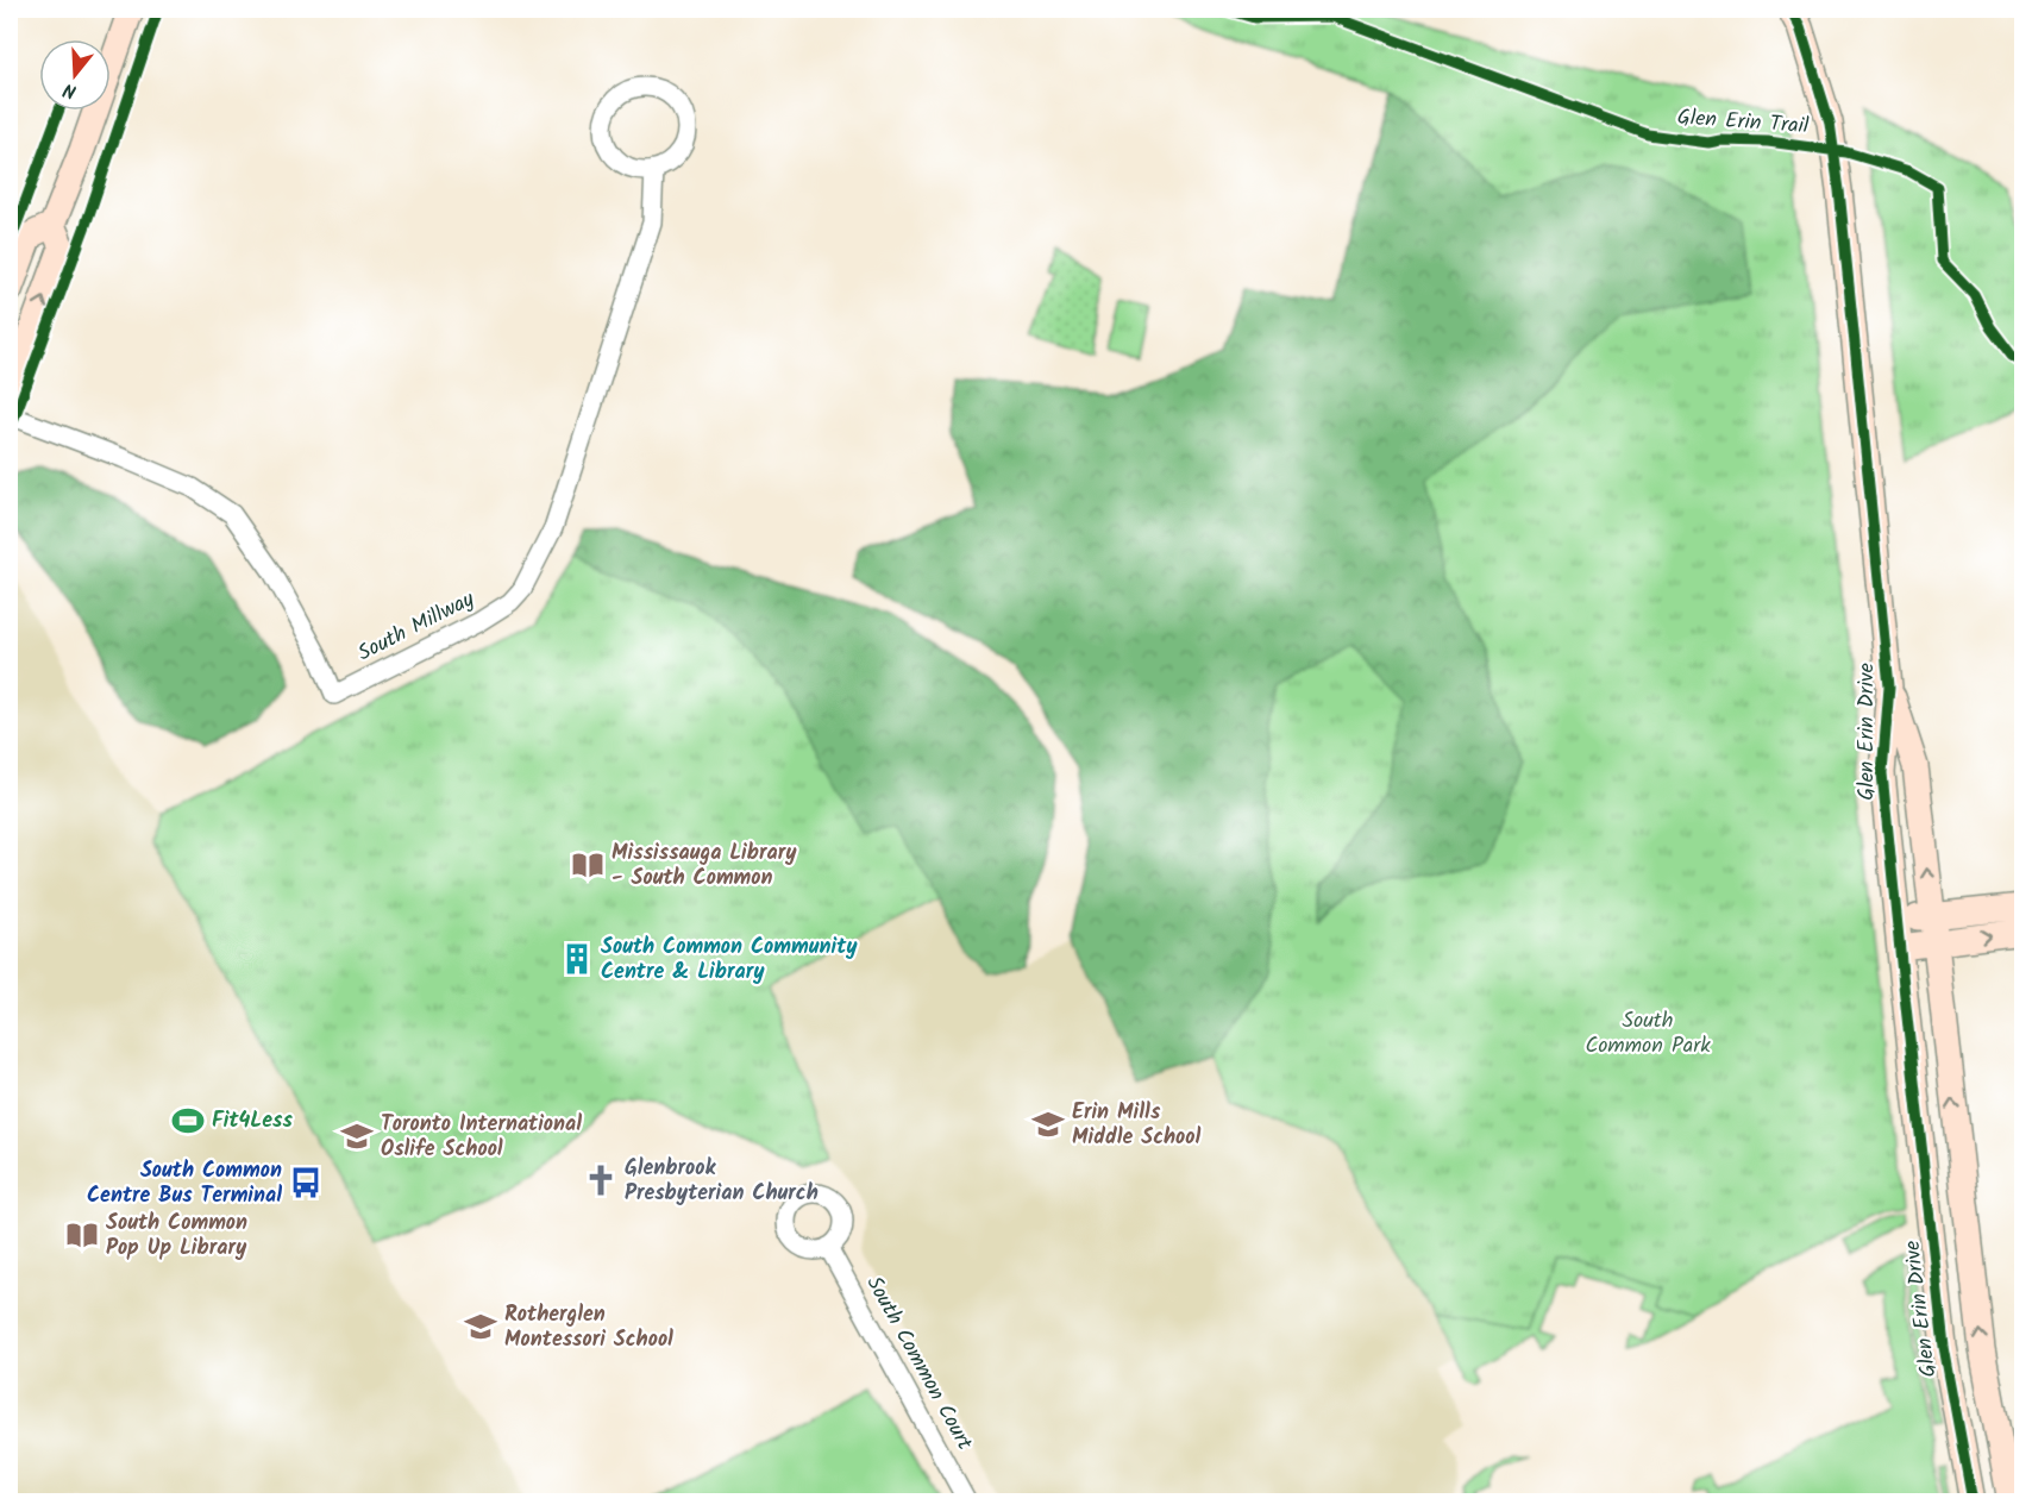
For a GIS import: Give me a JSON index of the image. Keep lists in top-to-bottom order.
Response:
{
  "streets": {
    "street": ["South Millway", "Glen Erin Drive", "South Common Court"],
    "cycle path": ["Glen Erin Trail"]
  },
  "parks": ["South Common Park"],
  "places": {
    "library": ["Mississauga Library - South Common", "South Common Pop Up Library"],
    "building": ["South Common Community Centre & Library"],
    "sports": ["Fit4Less"],
    "school or university": ["Erin Mills Middle School", "Toronto International Oslife School", "Rotherglen Montessori School"],
    "church": ["Glenbrook Presbyterian Church"],
    "bus stop": ["South Common Centre Bus Terminal"]
  },
  "north": "bottom"
}
